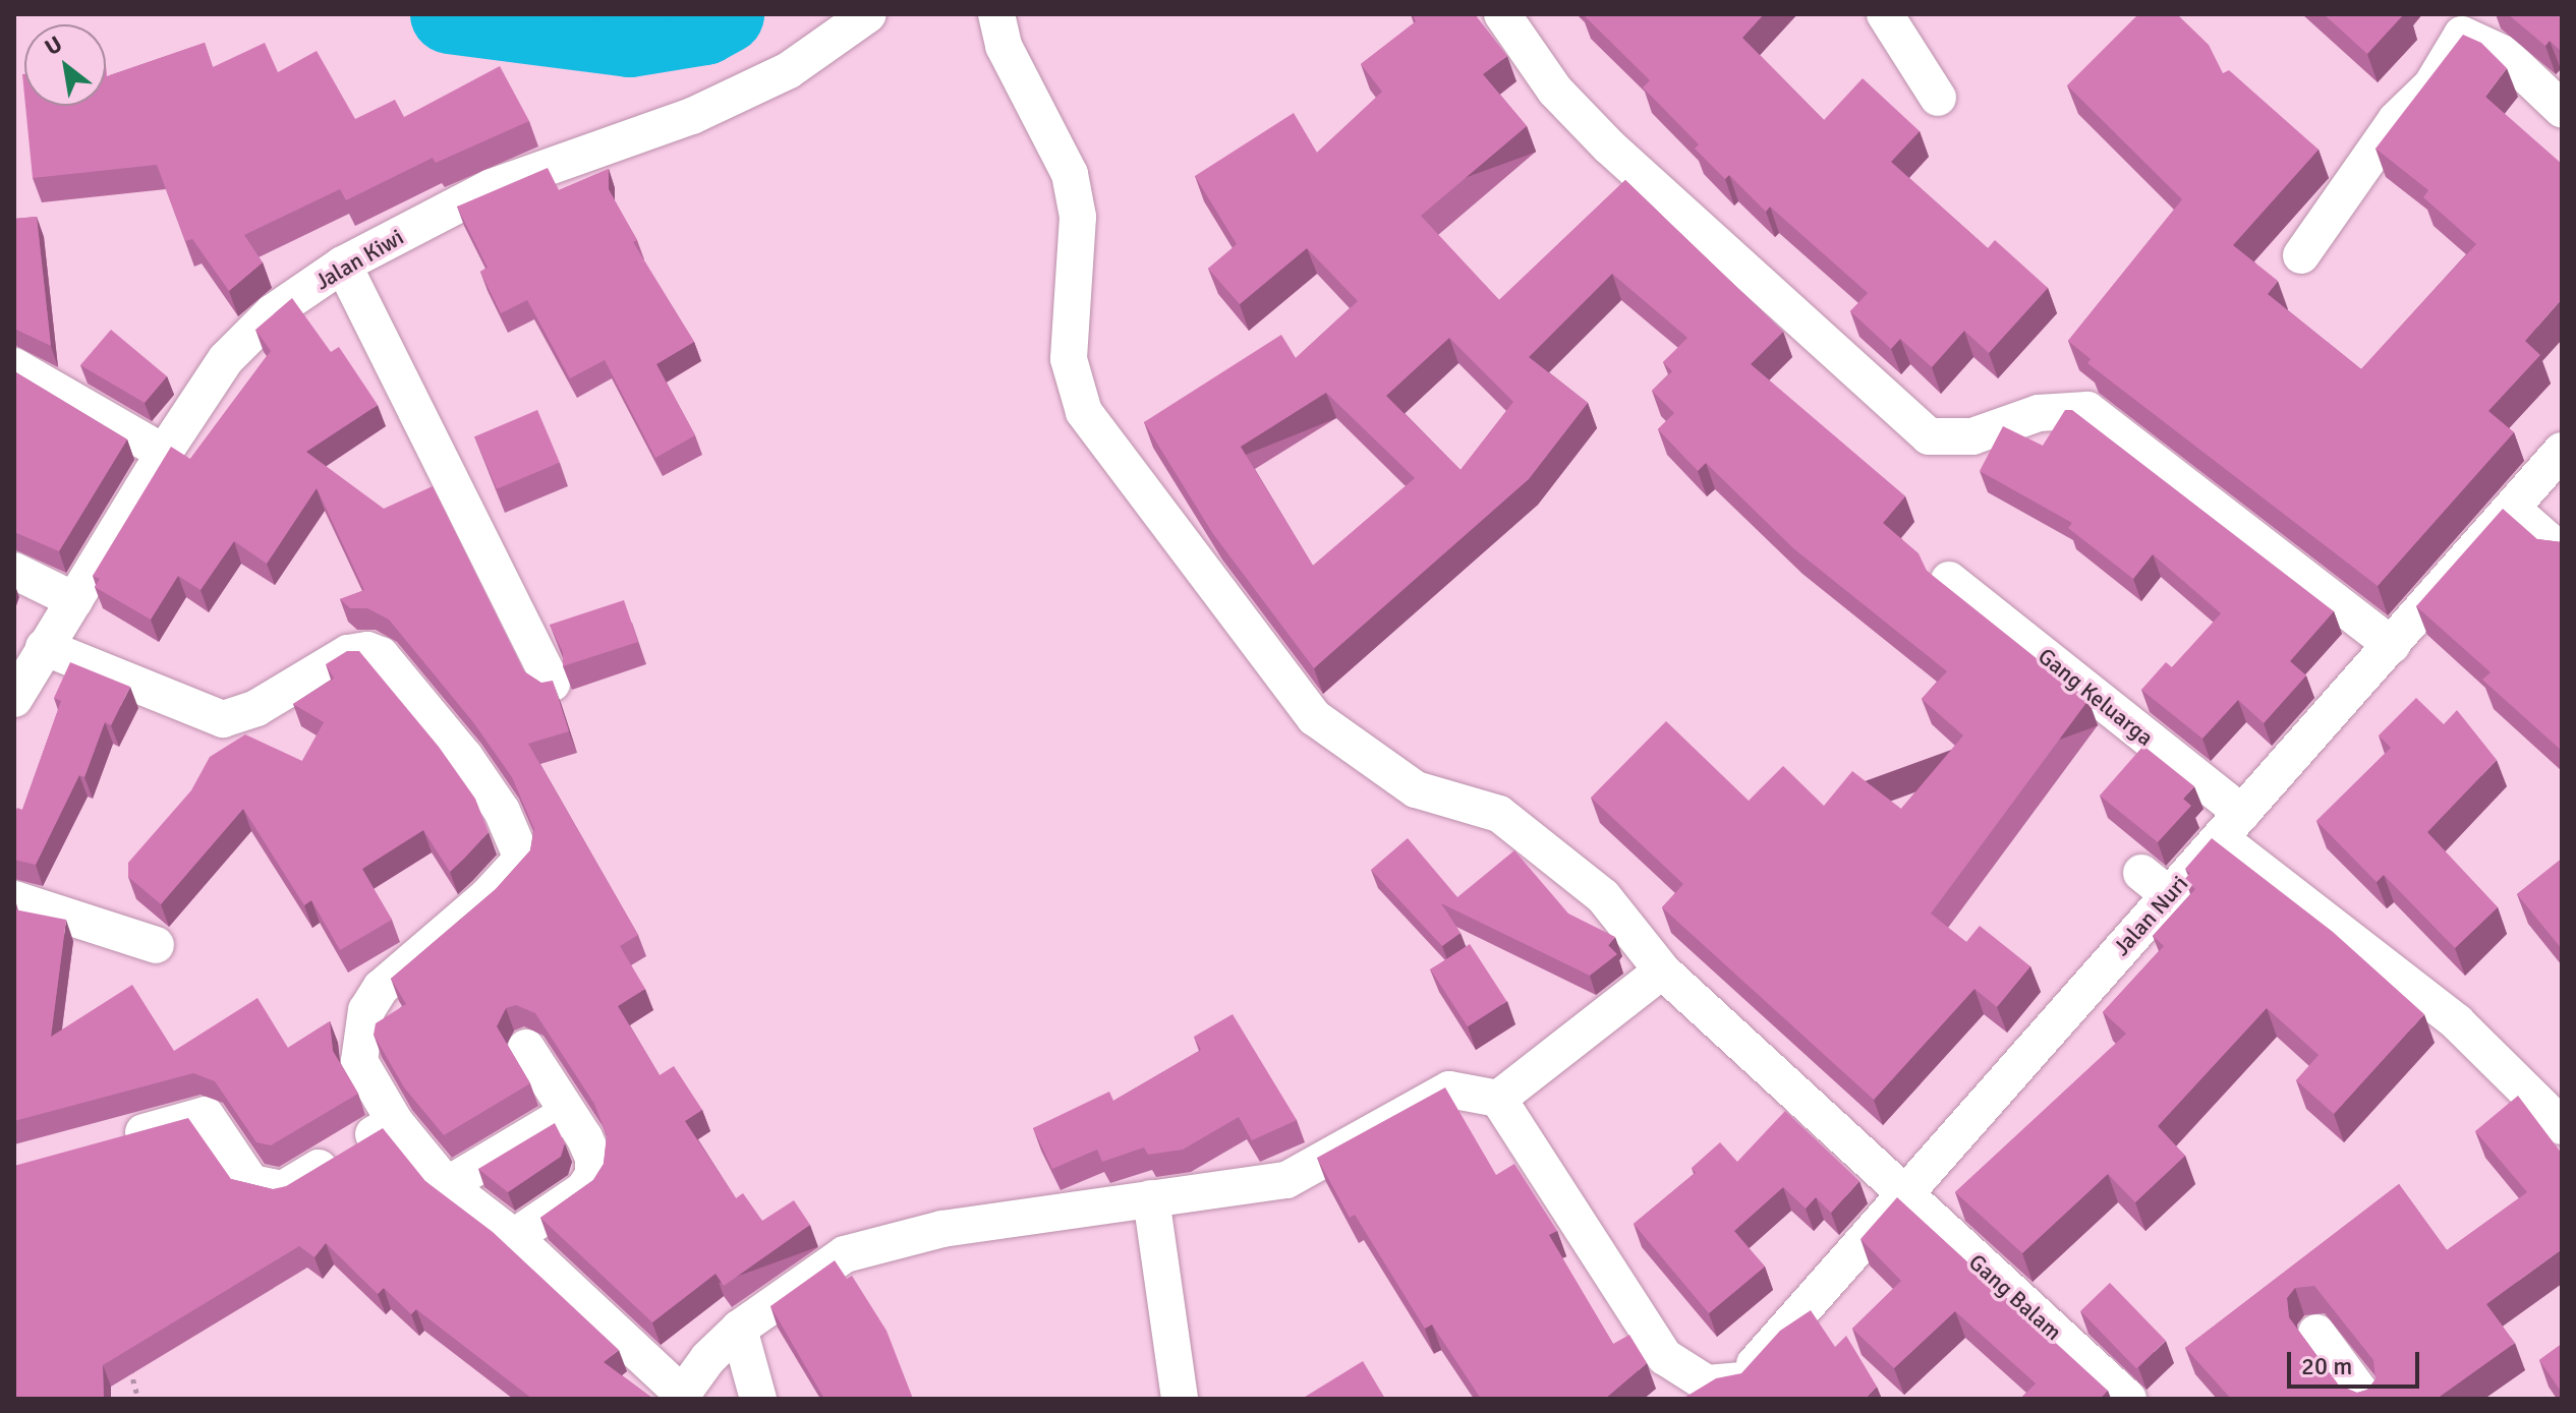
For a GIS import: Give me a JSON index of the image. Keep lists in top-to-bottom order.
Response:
{
  "streets": {
    "street": [
      "Jalan Kiwi",
      "Gang Keluarga",
      "Jalan Nuri",
      "Gang Balam"
    ]
  },
  "crossings": [
    ["Gang Keluarga", "Jalan Nuri"],
    ["Jalan Nuri", "Gang Balam"]
  ],
  "scale_bar": "20 m",
  "north": "top left"
}
